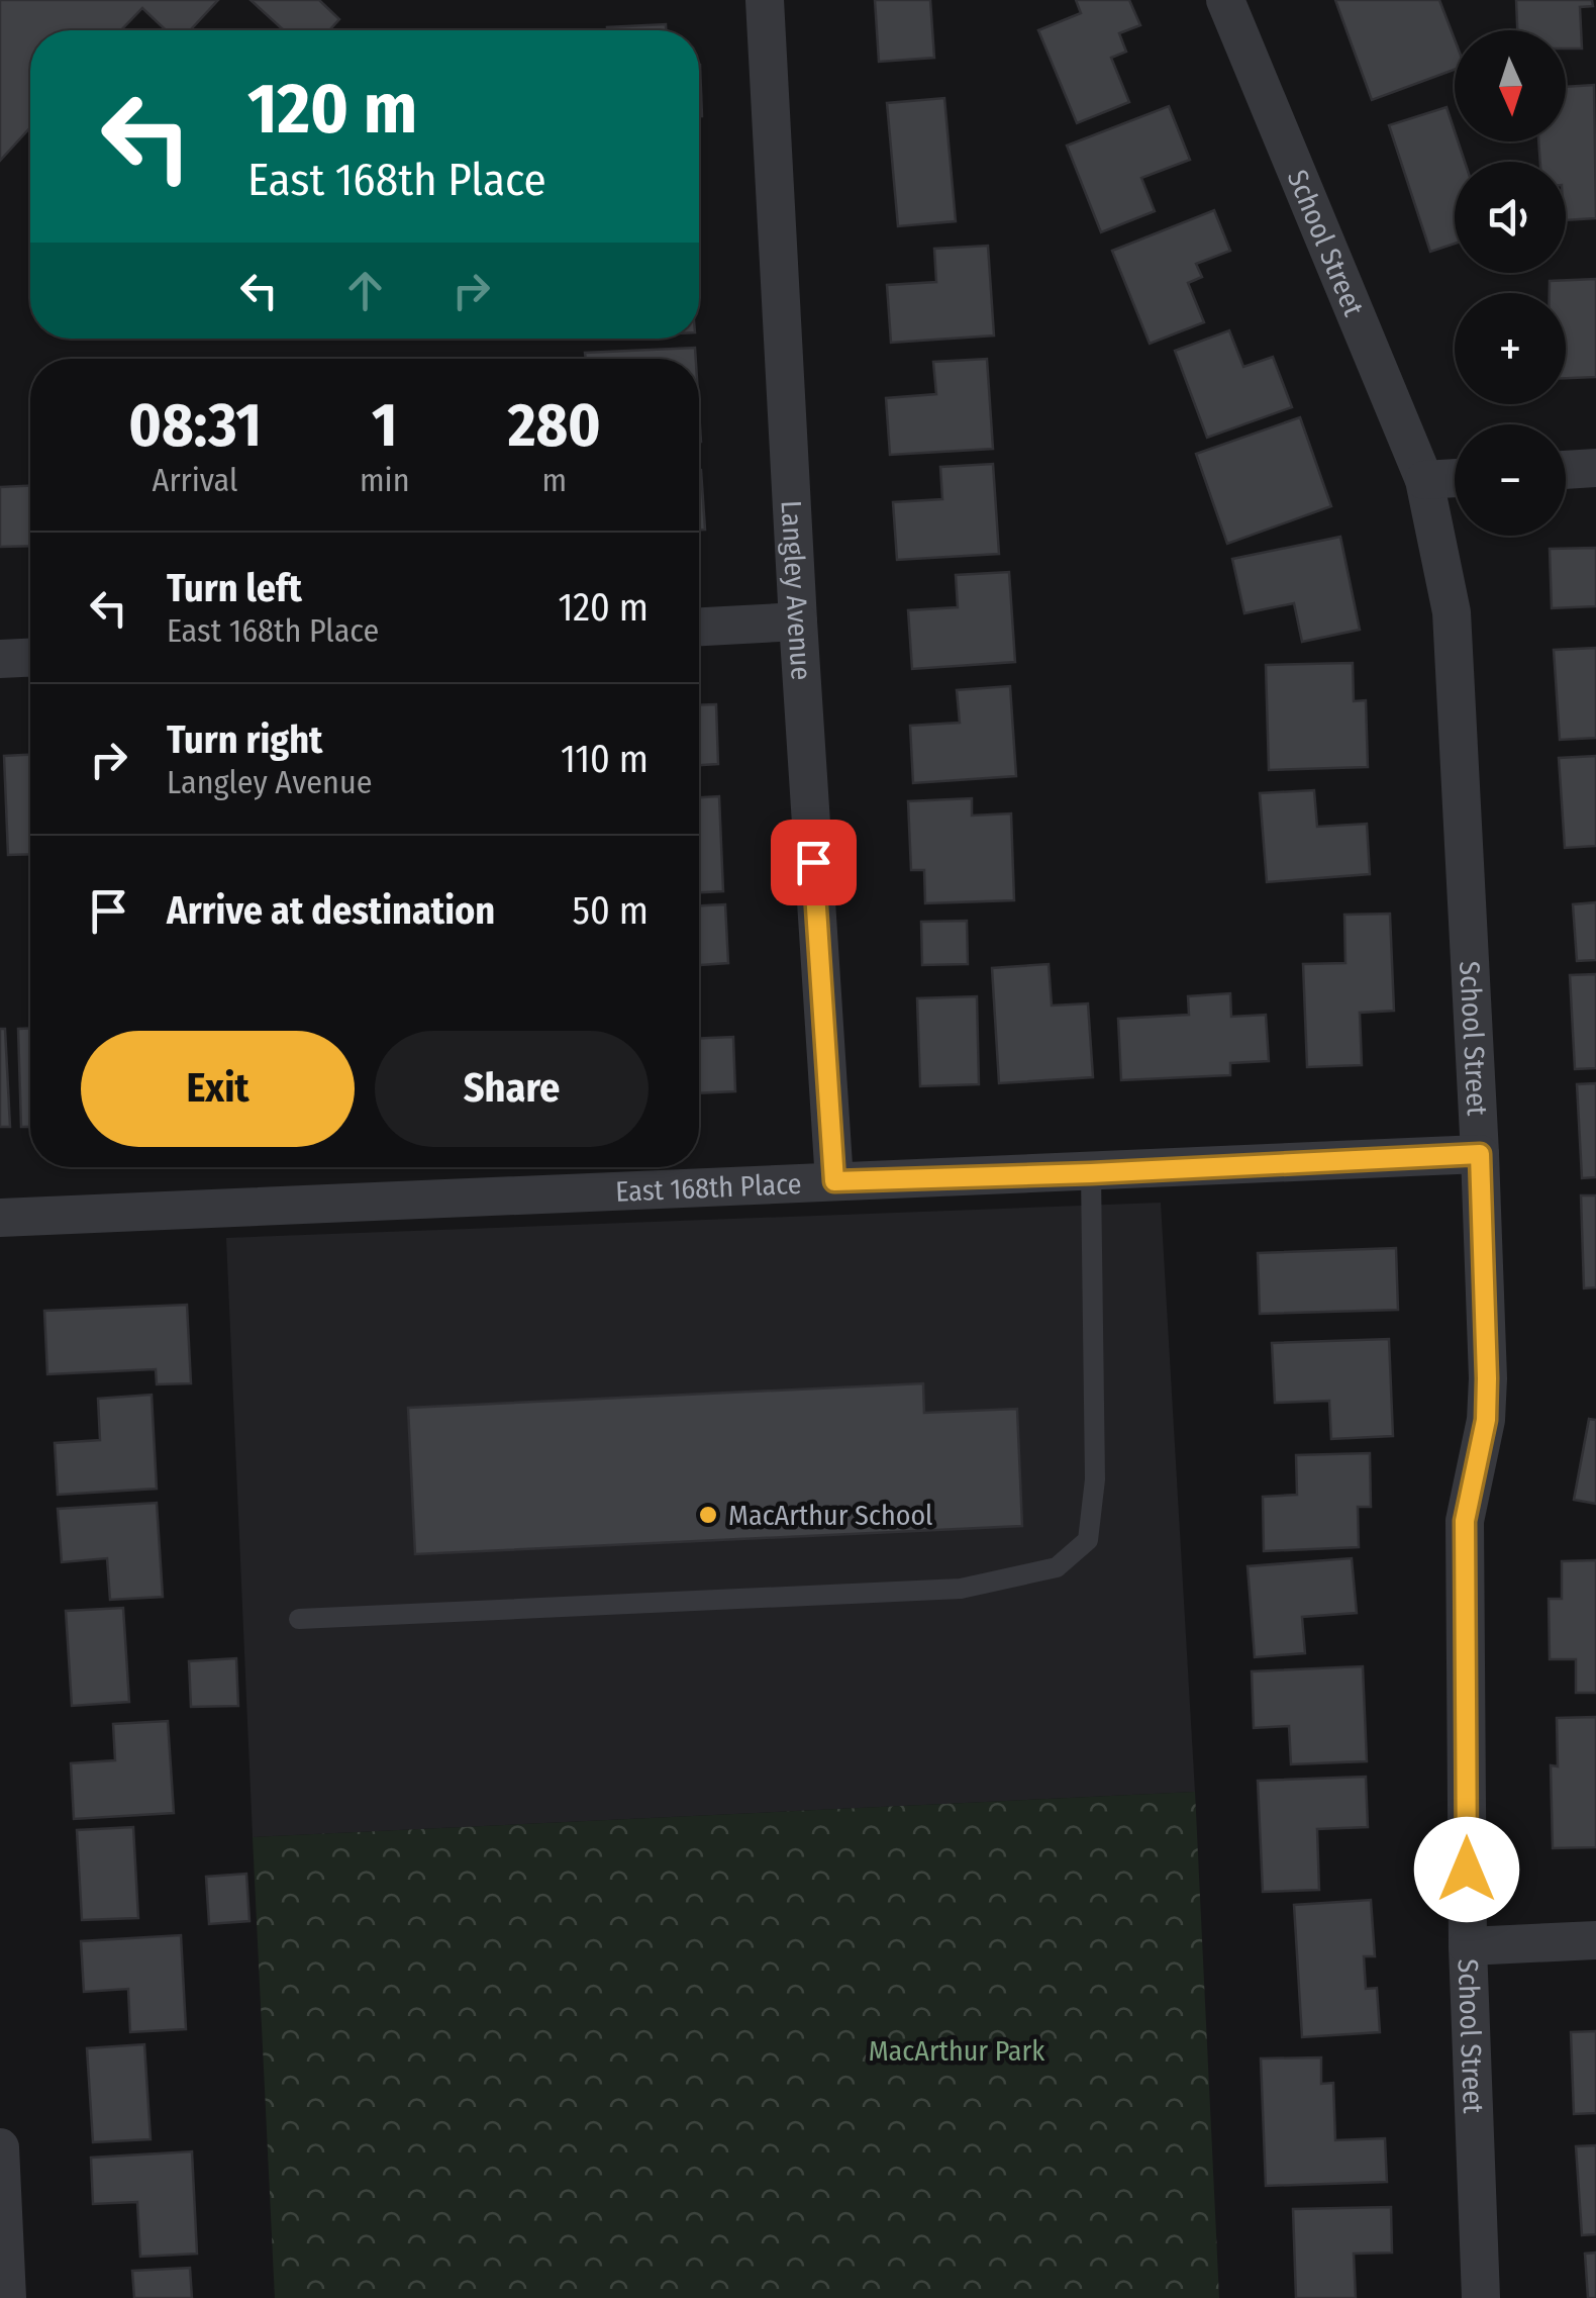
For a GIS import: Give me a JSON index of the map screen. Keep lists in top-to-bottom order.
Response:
{
  "streets": {
    "street": ["School Street", "Langley Avenue", "East 168th Place"]
  },
  "crossings": [
    ["School Street", "East 168th Place"],
    ["Langley Avenue", "East 168th Place"]
  ],
  "parks": ["MacArthur Park"],
  "places": ["MacArthur School"],
  "north": "bottom",
  "page": {
    "map_buttons": ["+", "−"],
    "turn": ["120 m", "East 168th Place"],
    "eta": [
      "08:31",
      "Arrival",
      "1",
      "min",
      "280",
      "m"
    ],
    "list": [
      {
        "name": "Turn left",
        "note": "East 168th Place",
        "value": "120 m"
      },
      {
        "name": "Turn right",
        "note": "Langley Avenue",
        "value": "110 m"
      },
      {
        "name": "Arrive at destination",
        "value": "50 m"
      }
    ],
    "buttons": ["Exit", "Share"]
  }
}
